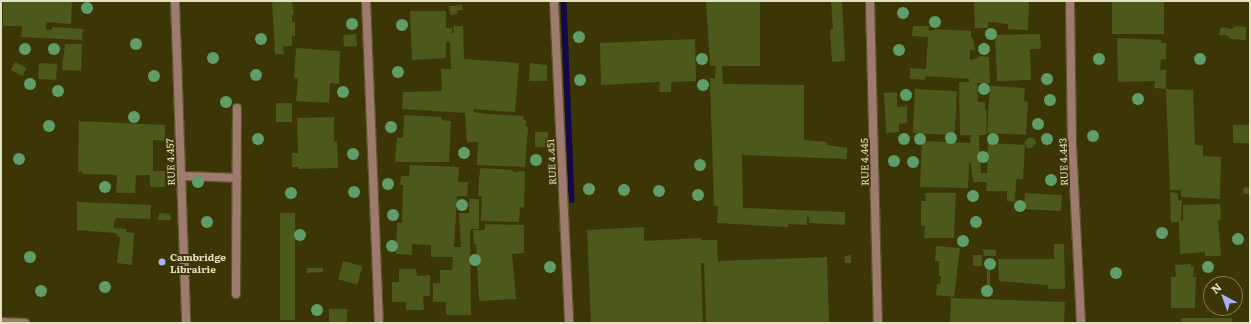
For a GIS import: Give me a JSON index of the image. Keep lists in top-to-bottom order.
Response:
{
  "streets": {
    "street": [
      "RUE 4.457",
      "RUE 4.451",
      "RUE 4.445",
      "RUE 4.443"
    ]
  },
  "places": ["Cambridge Librairie"],
  "north": "top left"
}
